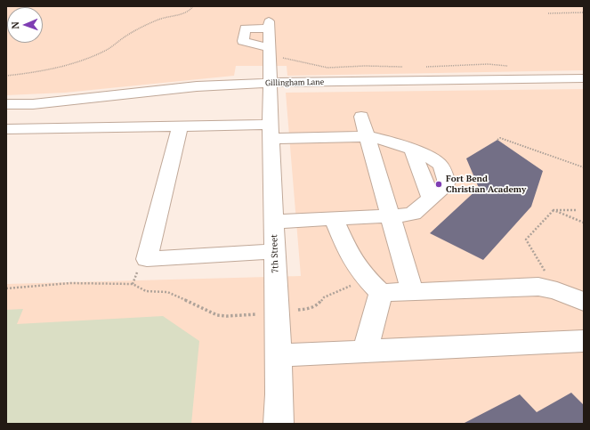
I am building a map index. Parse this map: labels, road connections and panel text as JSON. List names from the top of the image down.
{
  "streets": {
    "street": ["Gillingham Lane", "7th Street"]
  },
  "crossings": [
    ["Gillingham Lane", "7th Street"]
  ],
  "places": ["Fort Bend Christian Academy"],
  "north": "left"
}
